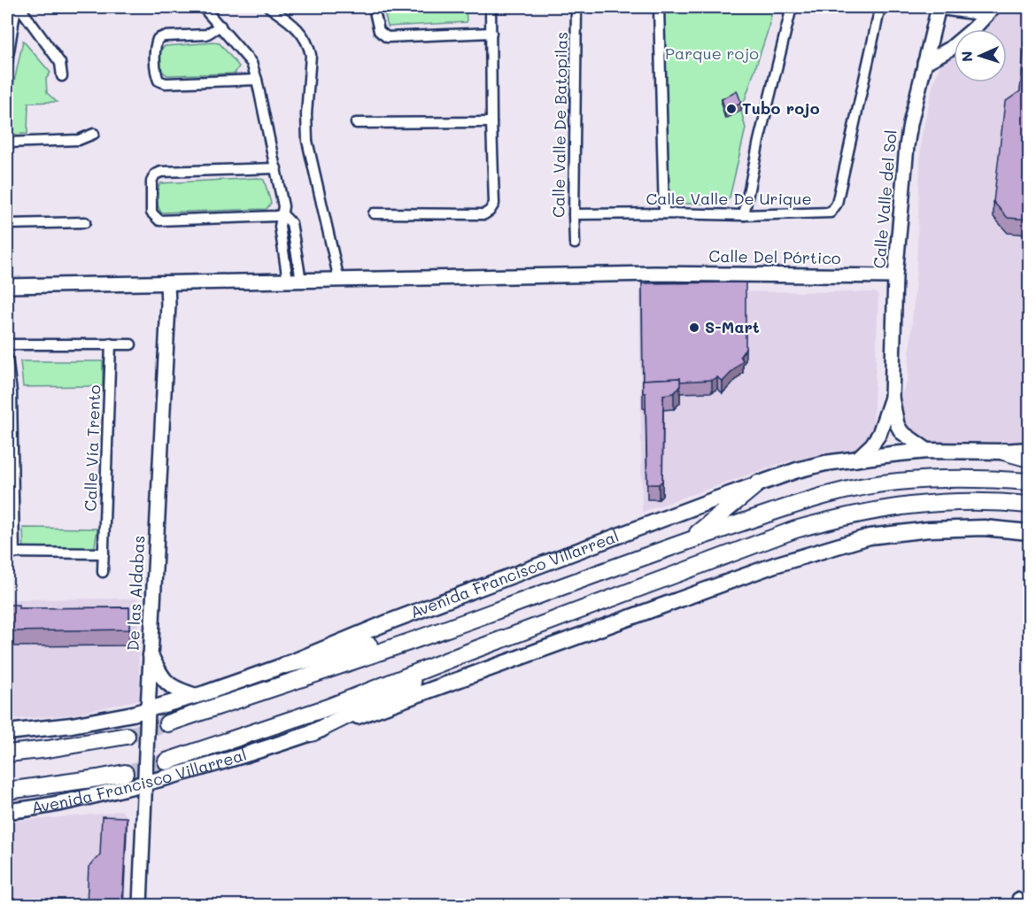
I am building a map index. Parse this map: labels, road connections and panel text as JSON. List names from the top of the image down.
{
  "streets": {
    "highway": ["Avenida Francisco Villarreal"],
    "street": [
      "Calle Valle De Batopilas",
      "Calle Valle De Urique",
      "Calle Valle del Sol",
      "Calle Del Pórtico",
      "Calle Vía Trento",
      "De las Aldabas"
    ]
  },
  "crossings": [
    ["Calle Valle De Batopilas", "Calle Valle De Urique"],
    ["Calle Valle del Sol", "Calle Del Pórtico"],
    ["Calle Valle del Sol", "Avenida Francisco Villarreal"],
    ["Calle Del Pórtico", "De las Aldabas"],
    ["Avenida Francisco Villarreal", "De las Aldabas"]
  ],
  "parks": ["Parque rojo"],
  "places": ["Tubo rojo", "S-Mart"],
  "north": "left"
}
